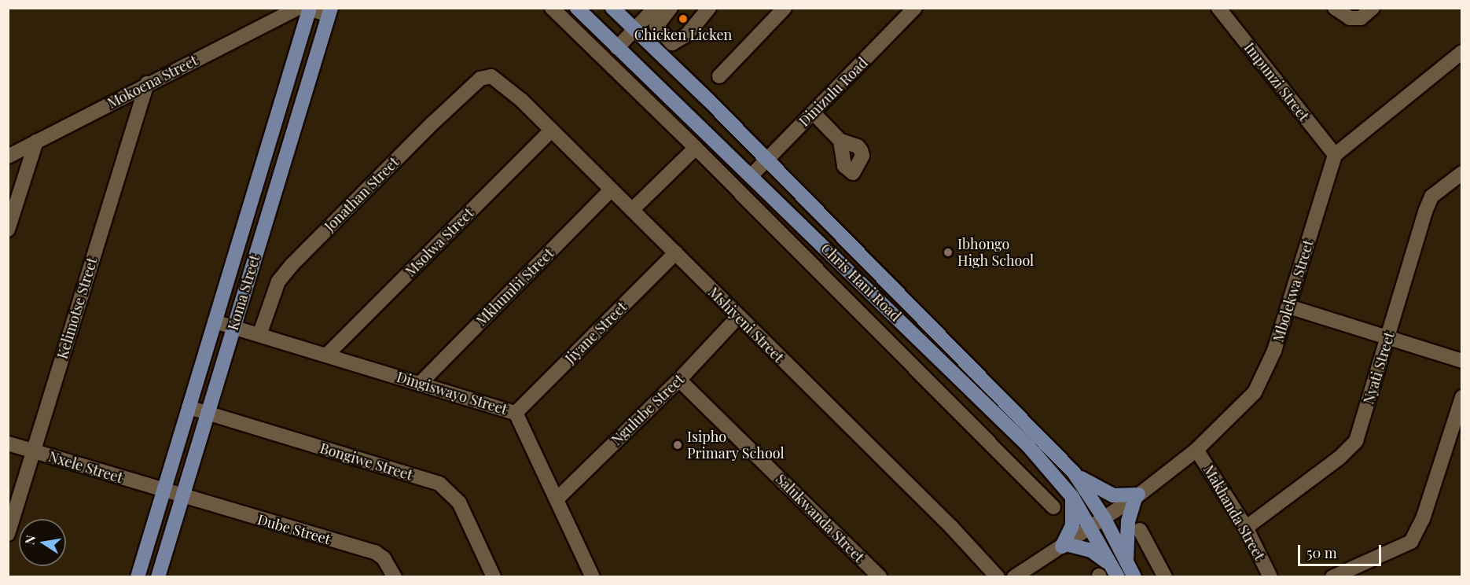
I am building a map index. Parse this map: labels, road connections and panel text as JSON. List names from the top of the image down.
{
  "streets": {
    "main road": ["Chris Hani Road", "Koma Street"],
    "street": [
      "Mokoena Street",
      "Impunzi Street",
      "Dinizulu Road",
      "Jonathan Street",
      "Msolwa Street",
      "Mkhumbi Street",
      "Mbolekwa Street",
      "Kelimotse Street",
      "Mshiyeni Street",
      "Jiyane Street",
      "Nyati Street",
      "Dingiswayo Street",
      "Ngulube Street",
      "Bongiwe Street",
      "Nxele Street",
      "Makhanda Street",
      "Salukwanda Street",
      "Dube Street"
    ]
  },
  "crossings": [
    ["Mokoena Street", "Koma Street"],
    ["Mokoena Street", "Kelimotse Street"],
    ["Impunzi Street", "Mbolekwa Street"],
    ["Dinizulu Road", "Chris Hani Road"],
    ["Jonathan Street", "Mshiyeni Street"],
    ["Jonathan Street", "Dingiswayo Street"],
    ["Msolwa Street", "Mshiyeni Street"],
    ["Msolwa Street", "Dingiswayo Street"],
    ["Chris Hani Road", "Mbolekwa Street"],
    ["Mkhumbi Street", "Mshiyeni Street"],
    ["Mkhumbi Street", "Dingiswayo Street"],
    ["Mbolekwa Street", "Makhanda Street"],
    ["Koma Street", "Dingiswayo Street"],
    ["Koma Street", "Bongiwe Street"],
    ["Koma Street", "Nxele Street"],
    ["Koma Street", "Dube Street"],
    ["Kelimotse Street", "Nxele Street"],
    ["Mshiyeni Street", "Jiyane Street"],
    ["Mshiyeni Street", "Ngulube Street"],
    ["Jiyane Street", "Dingiswayo Street"],
    ["Nyati Street", "Makhanda Street"],
    ["Dingiswayo Street", "Ngulube Street"],
    ["Ngulube Street", "Salukwanda Street"],
    ["Nxele Street", "Dube Street"]
  ],
  "places": ["Chicken Licken", "Ibhongo High School", "Isipho Primary School"],
  "scale_bar": "50 m",
  "north": "left"
}
